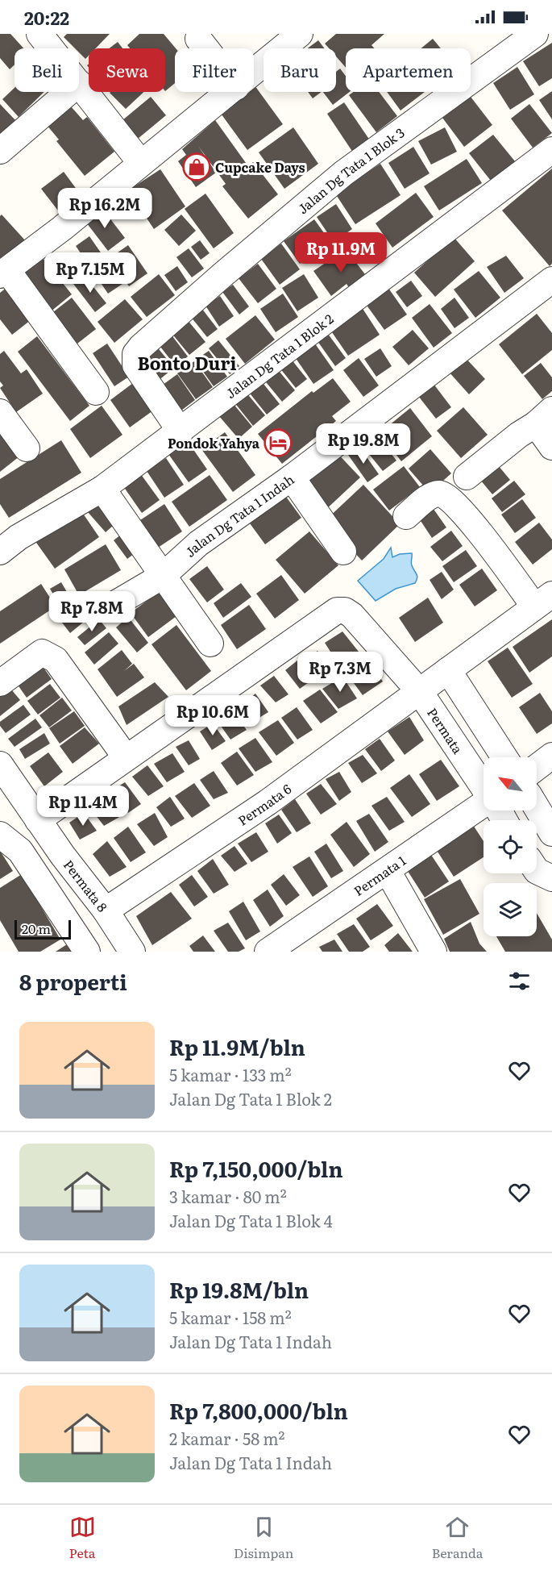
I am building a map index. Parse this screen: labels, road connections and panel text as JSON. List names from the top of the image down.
{
  "streets": {
    "street": [
      "Jalan Dg Tata 1 Blok 3",
      "Jalan Dg Tata 1 Blok 2",
      "Jalan Dg Tata 1 Indah",
      "Permata",
      "Permata 6",
      "Permata 1",
      "Permata 8"
    ]
  },
  "crossings": [
    ["Jalan Dg Tata 1 Blok 3", "Jalan Dg Tata 1 Blok 2"],
    ["Permata", "Permata 6"],
    ["Permata 6", "Permata 8"]
  ],
  "districts": ["Bonto Duri"],
  "places": {
    "shop": ["Cupcake Days"],
    "hotel": ["Pondok Yahya"]
  },
  "scale_bar": "20 m",
  "north": "top left",
  "page": {
    "status": "20:22",
    "chip": [
      "Beli",
      "Sewa",
      "Filter",
      "Baru",
      "Apartemen"
    ],
    "price": [
      "Rp 16.2M",
      "Rp 11.9M",
      "Rp 7.15M",
      "Rp 19.8M",
      "Rp 7.8M",
      "Rp 7.3M",
      "Rp 10.6M",
      "Rp 11.4M"
    ],
    "scale": "20 m",
    "heading": "8 properti",
    "list": [
      {
        "name": "Rp 11.9M/bln",
        "note": "5 kamar · 133 m² · Jalan Dg Tata 1 Blok 2"
      },
      {
        "name": "Rp 7,150,000/bln",
        "note": "3 kamar · 80 m² · Jalan Dg Tata 1 Blok 4"
      },
      {
        "name": "Rp 19.8M/bln",
        "note": "5 kamar · 158 m² · Jalan Dg Tata 1 Indah"
      },
      {
        "name": "Rp 7,800,000/bln",
        "note": "2 kamar · 58 m² · Jalan Dg Tata 1 Indah"
      }
    ],
    "tabs": ["Peta", "Disimpan", "Beranda"]
  }
}
